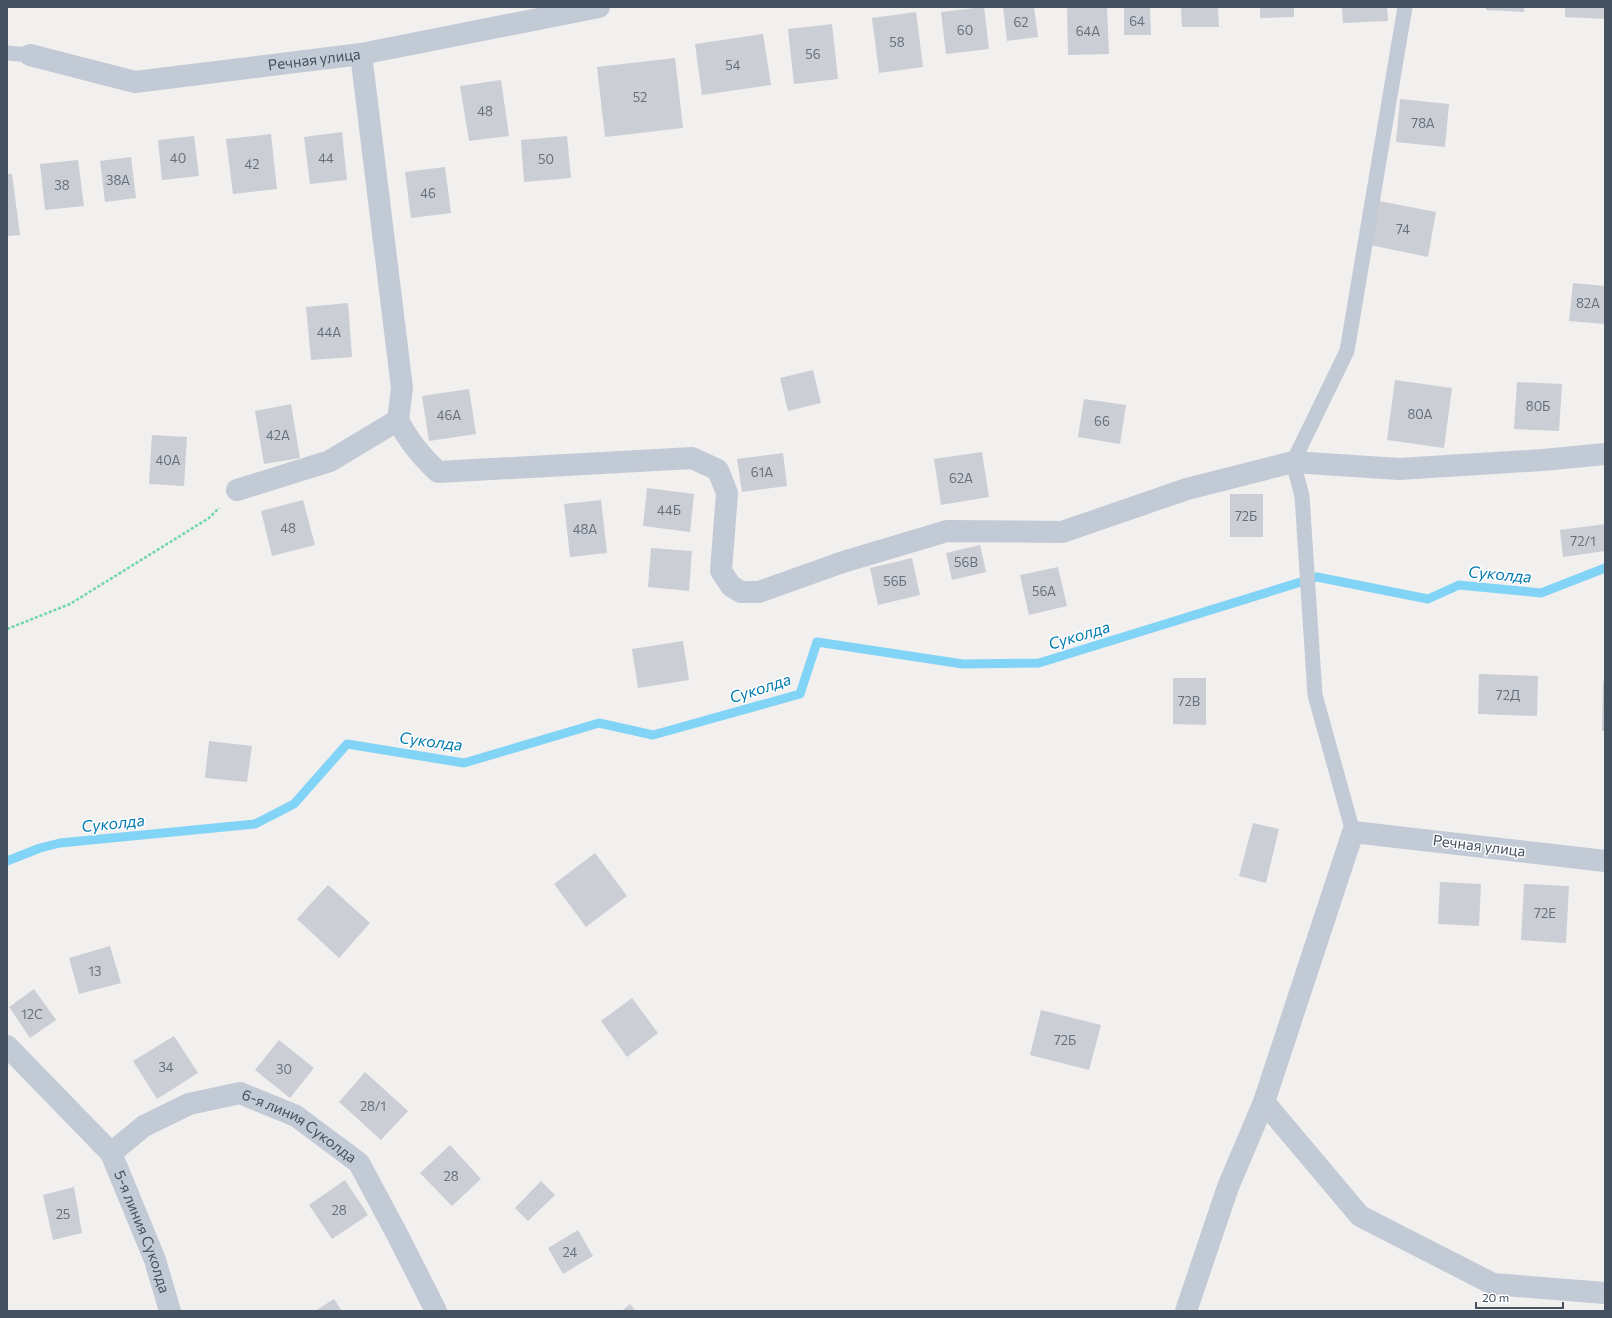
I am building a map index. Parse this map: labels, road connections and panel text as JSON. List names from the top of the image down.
{
  "streets": {
    "street": ["Речная улица", "6-я линия Суколда", "5-я линия Суколда"]
  },
  "crossings": [
    ["6-я линия Суколда", "5-я линия Суколда"]
  ],
  "water": ["Суколда"],
  "house_numbers": [
    "64",
    "62",
    "60",
    "64А",
    "58",
    "56",
    "54",
    "52",
    "48",
    "78А",
    "40",
    "44",
    "50",
    "42",
    "38А",
    "38",
    "46",
    "74",
    "82А",
    "44А",
    "80Б",
    "80А",
    "46А",
    "66",
    "42А",
    "40А",
    "61А",
    "62А",
    "44Б",
    "72Б",
    "48",
    "48А",
    "72/1",
    "56В",
    "56Б",
    "56А",
    "72Д",
    "72В",
    "72Е",
    "13",
    "12С",
    "72Б",
    "34",
    "30",
    "28/1",
    "28",
    "28",
    "25",
    "24"
  ],
  "scale_bar": "20 m"
}
